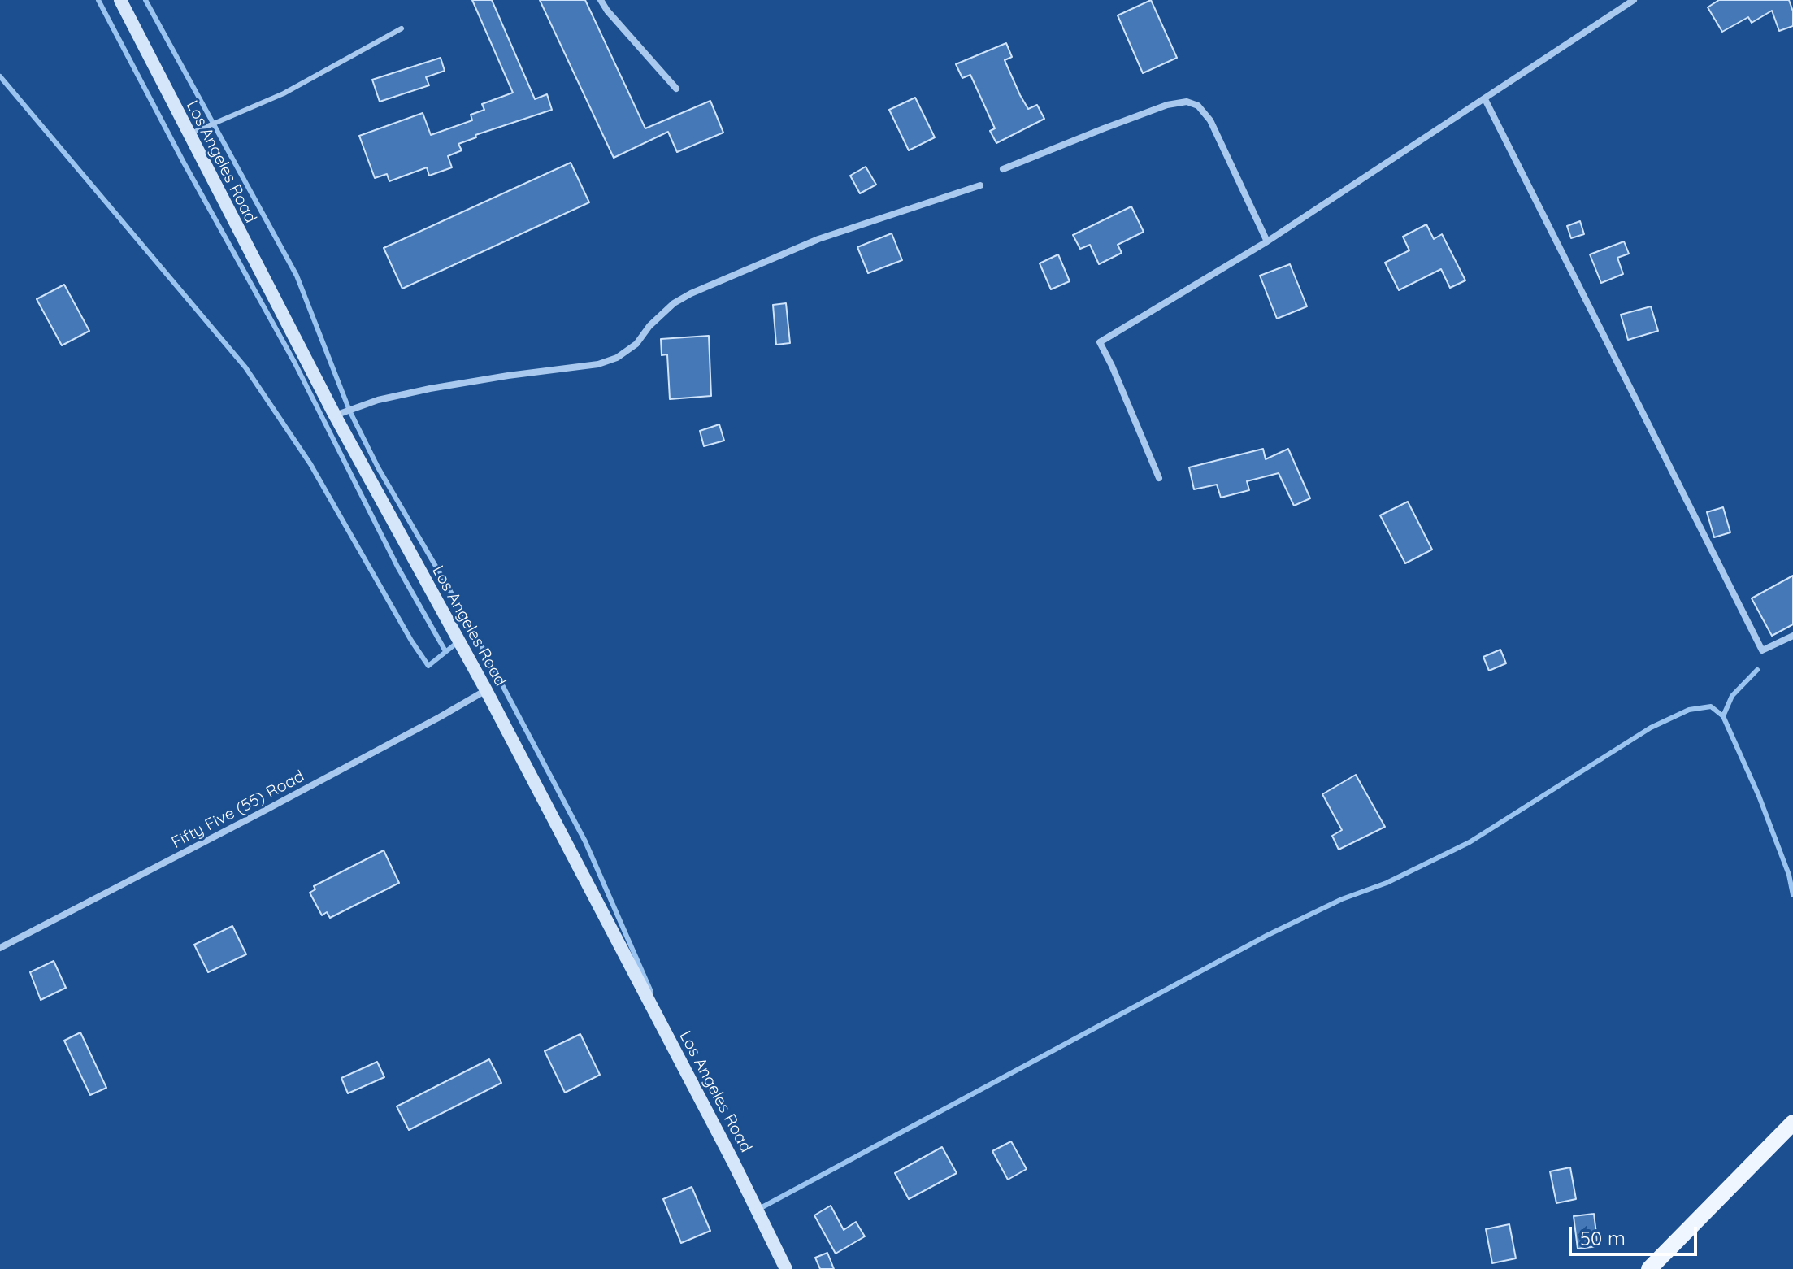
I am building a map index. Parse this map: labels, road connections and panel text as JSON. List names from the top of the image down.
{
  "streets": {
    "main road": ["Los Angeles Road"],
    "street": ["Fifty Five (55) Road"]
  },
  "crossings": [
    ["Los Angeles Road", "Fifty Five (55) Road"]
  ],
  "scale_bar": "50 m"
}
